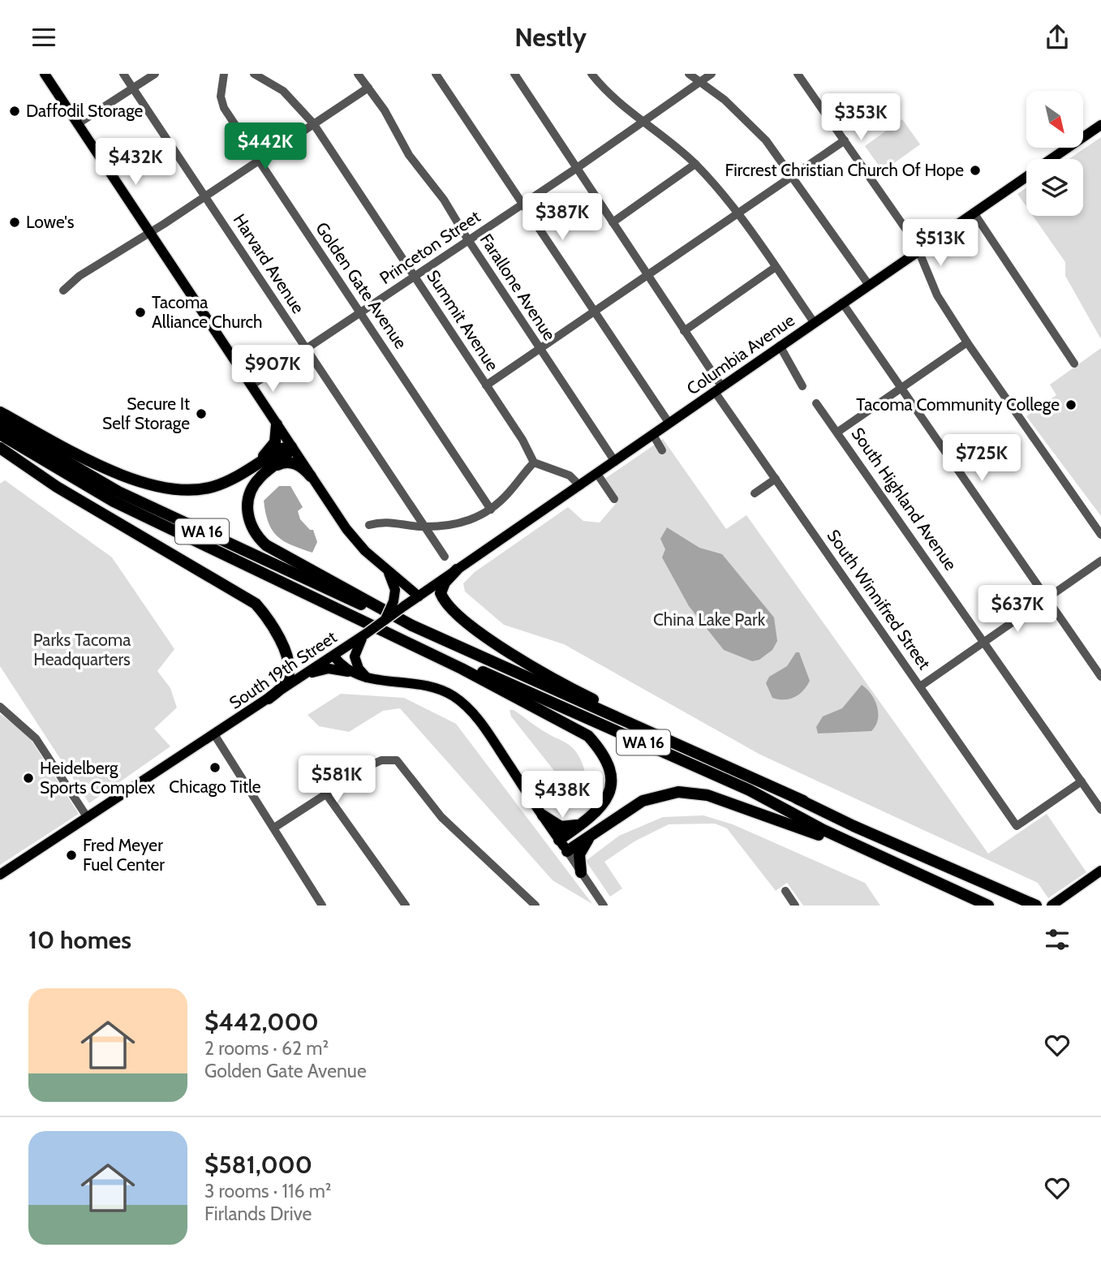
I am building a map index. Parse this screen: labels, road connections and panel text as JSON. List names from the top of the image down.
{
  "streets": {
    "highway": ["WA 16"],
    "main road": ["Columbia Avenue", "South 19th Street"],
    "street": [
      "Princeton Street",
      "Harvard Avenue",
      "Golden Gate Avenue",
      "Farallone Avenue",
      "Summit Avenue",
      "South Highland Avenue",
      "South Winnifred Street"
    ]
  },
  "crossings": [
    ["Princeton Street", "Harvard Avenue"],
    ["Princeton Street", "Golden Gate Avenue"],
    ["Princeton Street", "Farallone Avenue"],
    ["Princeton Street", "Summit Avenue"],
    ["Princeton Street", "South Winnifred Street"],
    ["Farallone Avenue", "Columbia Avenue"],
    ["Columbia Avenue", "South Winnifred Street"],
    ["Columbia Avenue", "South 19th Street"],
    ["South Highland Avenue", "South Winnifred Street"]
  ],
  "parks": ["China Lake Park", "Parks Tacoma Headquarters"],
  "places": [
    "Daffodil Storage",
    "Fircrest Christian Church Of Hope",
    "Lowe's",
    "Tacoma Alliance Church",
    "Tacoma Community College",
    "Secure It Self Storage",
    "Chicago Title",
    "Heidelberg Sports Complex",
    "Fred Meyer Fuel Center"
  ],
  "north": "bottom right",
  "page": {
    "header": "Nestly",
    "price": [
      "$353K",
      "$442K",
      "$432K",
      "$387K",
      "$513K",
      "$907K",
      "$725K",
      "$637K",
      "$581K",
      "$438K"
    ],
    "heading": "10 homes",
    "list": [
      {
        "name": "$442,000",
        "note": "2 rooms · 62 m² · Golden Gate Avenue"
      },
      {
        "name": "$581,000",
        "note": "3 rooms · 116 m² · Firlands Drive"
      }
    ]
  }
}
